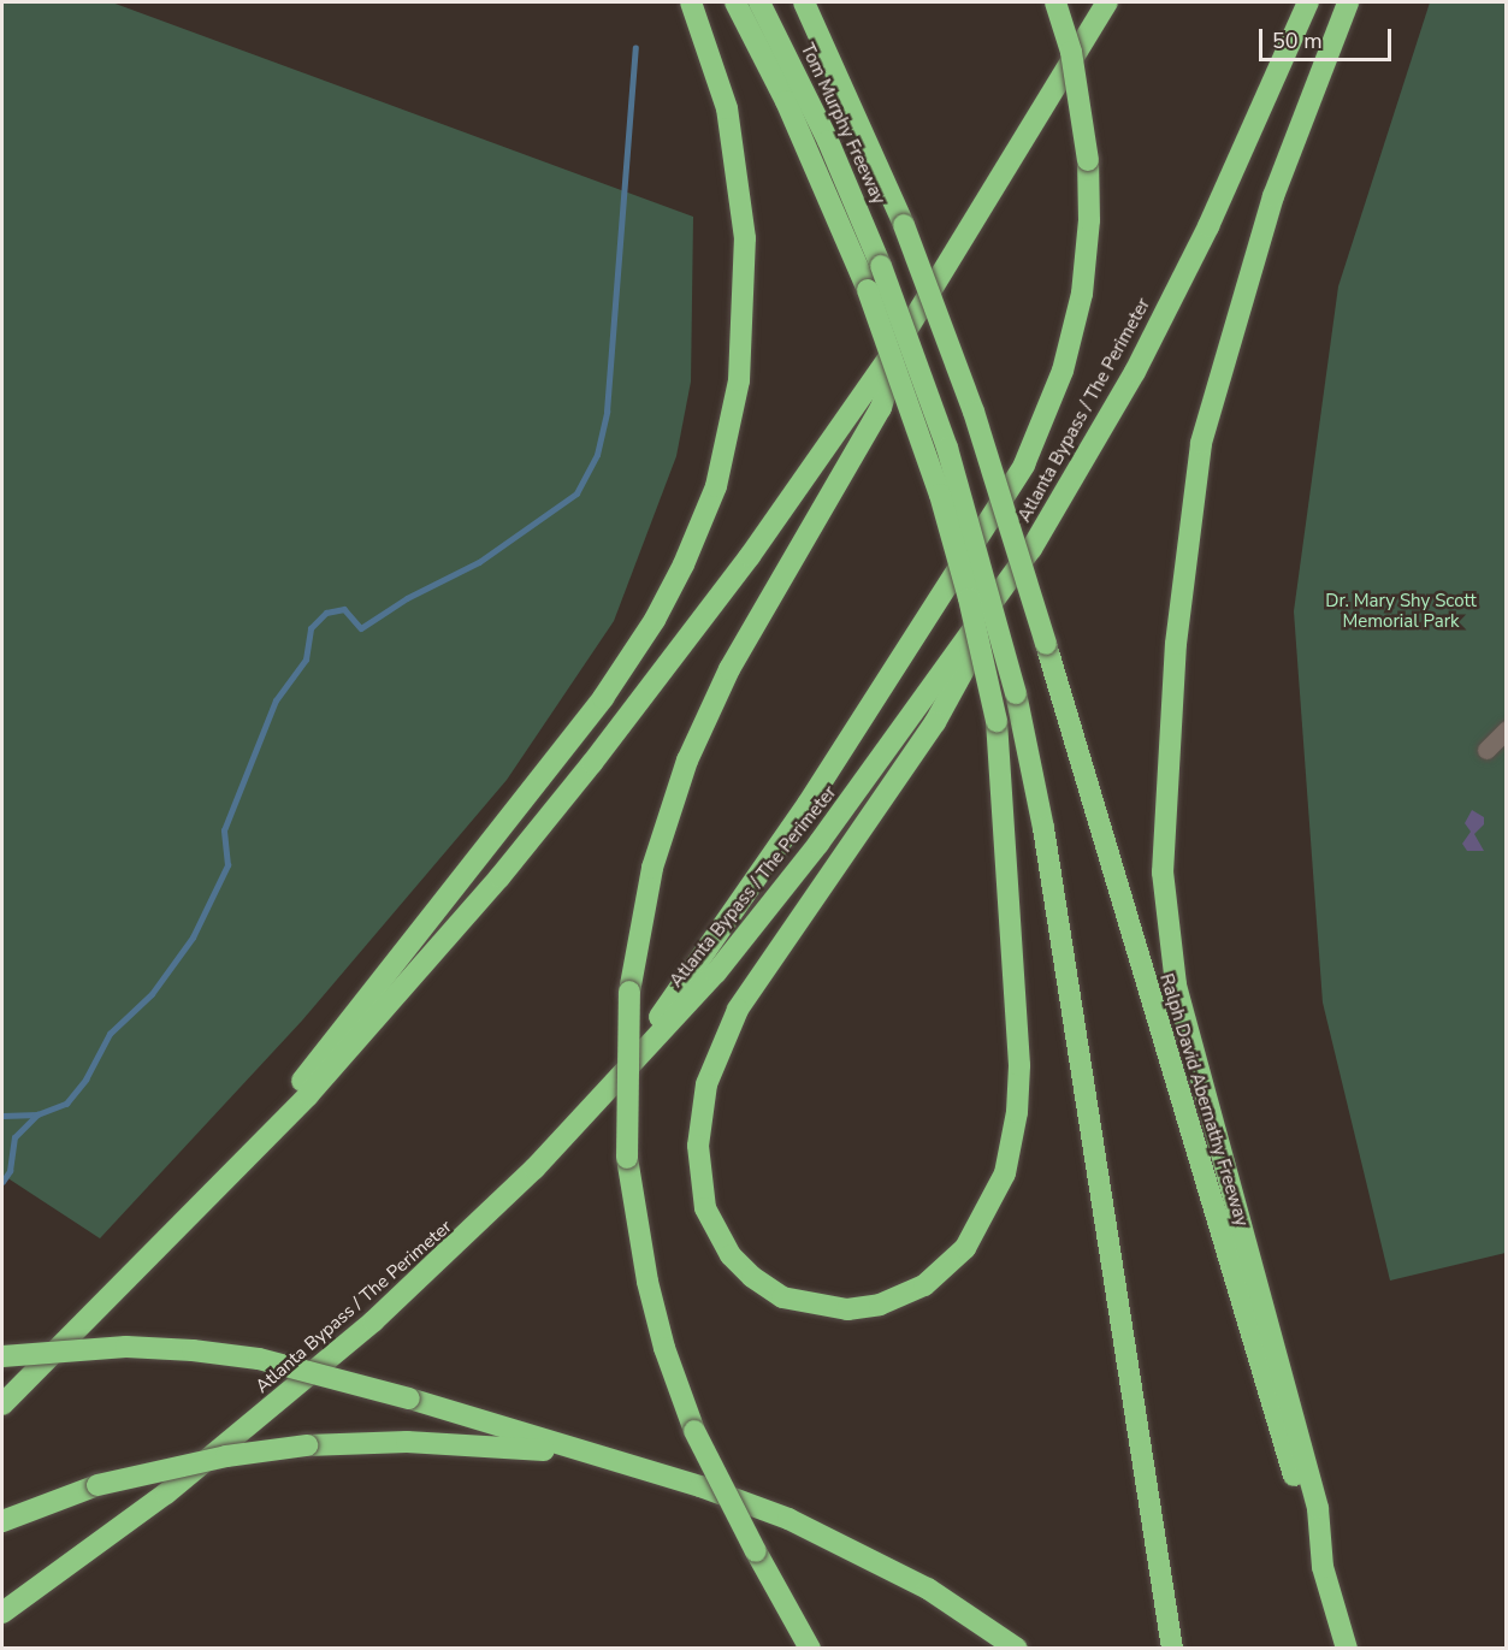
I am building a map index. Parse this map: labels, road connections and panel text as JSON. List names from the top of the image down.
{
  "streets": {
    "highway": ["Tom Murphy Freeway", "Atlanta Bypass / The Perimeter", "Ralph David Abernathy Freeway"]
  },
  "crossings": [
    ["Tom Murphy Freeway", "Ralph David Abernathy Freeway"]
  ],
  "parks": ["Dr. Mary Shy Scott Memorial Park"],
  "scale_bar": "50 m"
}
